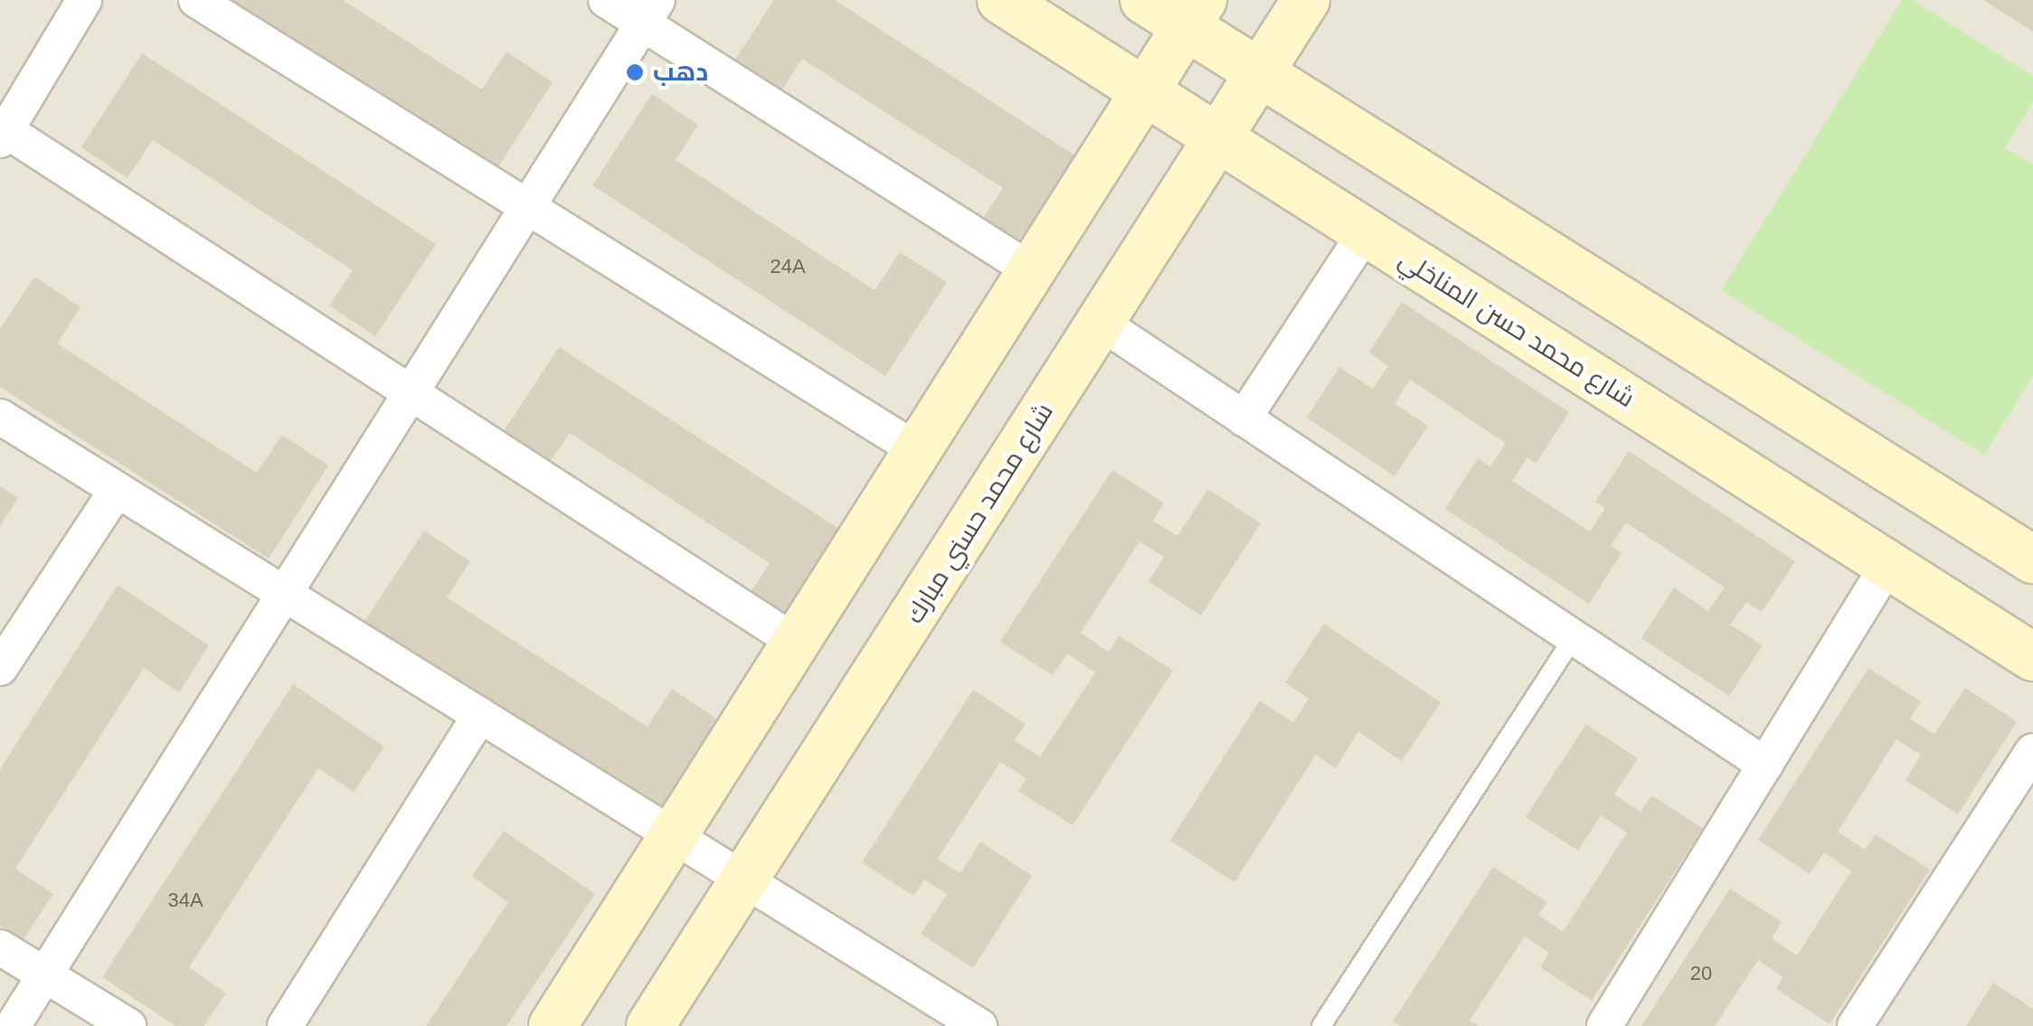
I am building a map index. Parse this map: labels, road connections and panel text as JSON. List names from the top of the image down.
{
  "streets": {
    "street": ["شارع محمد حسن المناخلي", "شارع محمد حسني مبارك"]
  },
  "crossings": [
    ["شارع محمد حسن المناخلي", "شارع محمد حسني مبارك"]
  ],
  "places": ["دهب"],
  "house_numbers": ["24A", "34A", "20"]
}
